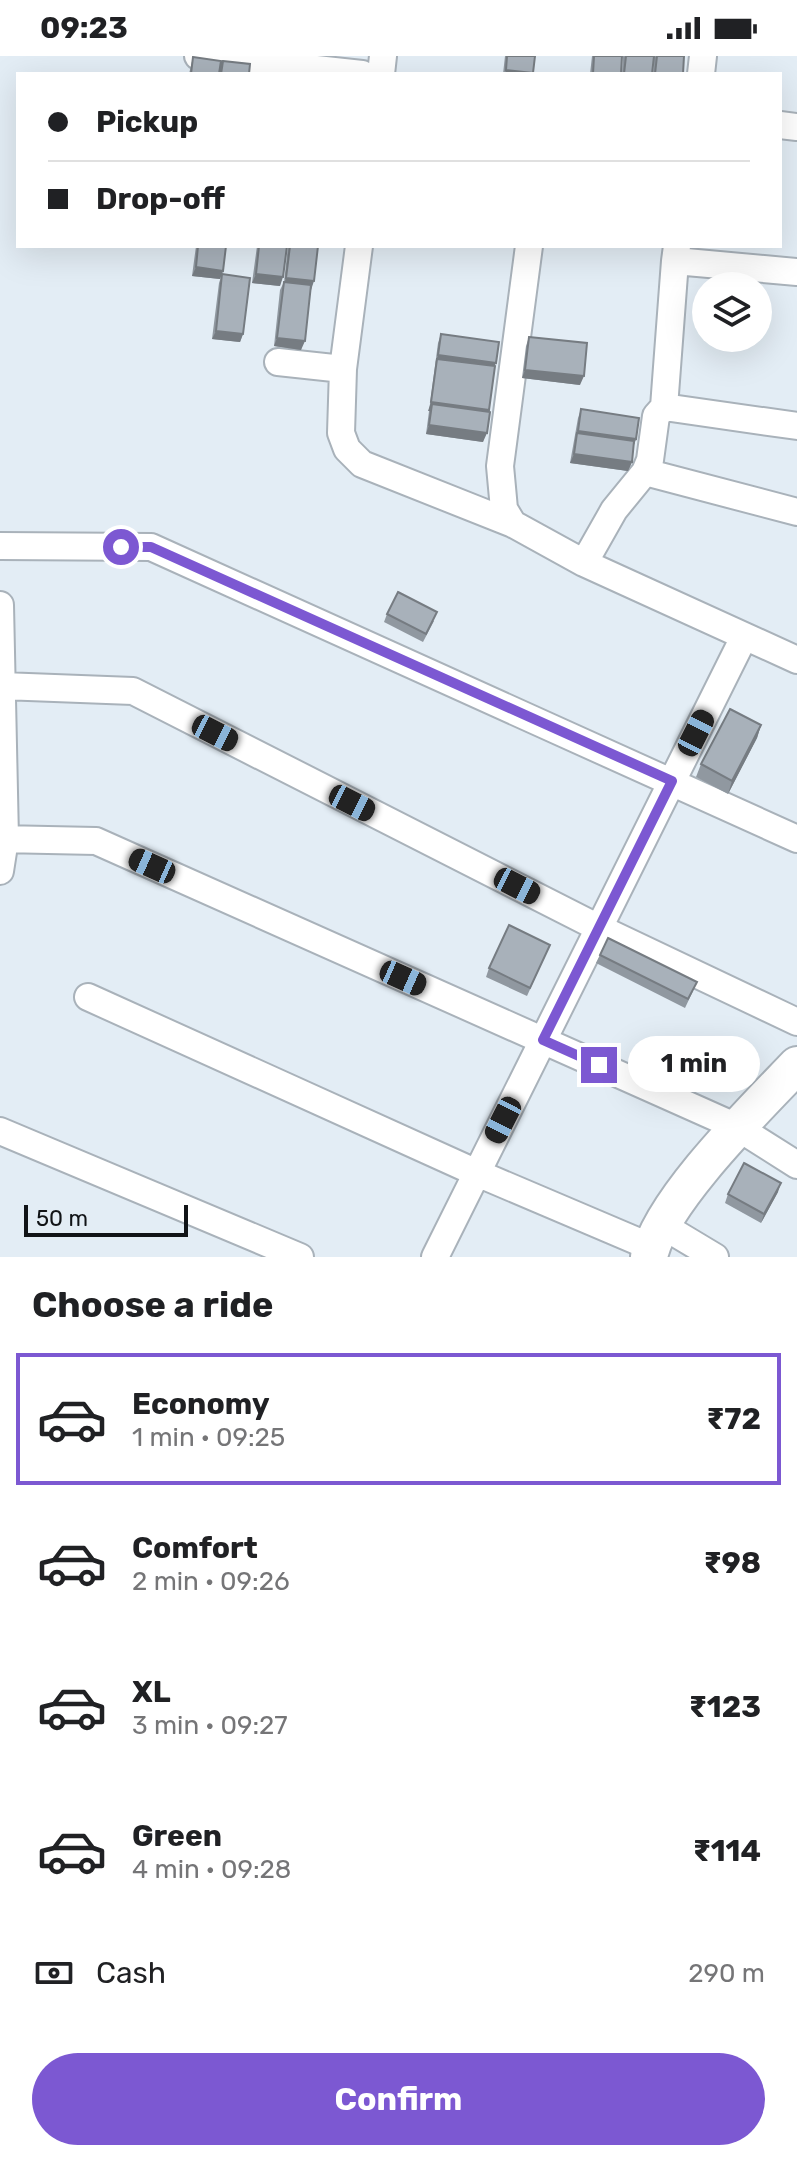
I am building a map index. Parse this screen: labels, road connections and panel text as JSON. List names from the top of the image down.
{
  "scale_bar": "50 m",
  "page": {
    "status": "09:23",
    "banner": ["Pickup", "Drop-off"],
    "bubble": "1 min",
    "scale": "50 m",
    "heading": "Choose a ride",
    "list": [
      {
        "name": "Economy",
        "note": "1 min · 09:25",
        "value": "₹72"
      },
      {
        "name": "Comfort",
        "note": "2 min · 09:26",
        "value": "₹98"
      },
      {
        "name": "XL",
        "note": "3 min · 09:27",
        "value": "₹123"
      },
      {
        "name": "Green",
        "note": "4 min · 09:28",
        "value": "₹114"
      }
    ],
    "pay": ["Cash", "290 m"],
    "buttons": "Confirm"
  }
}
